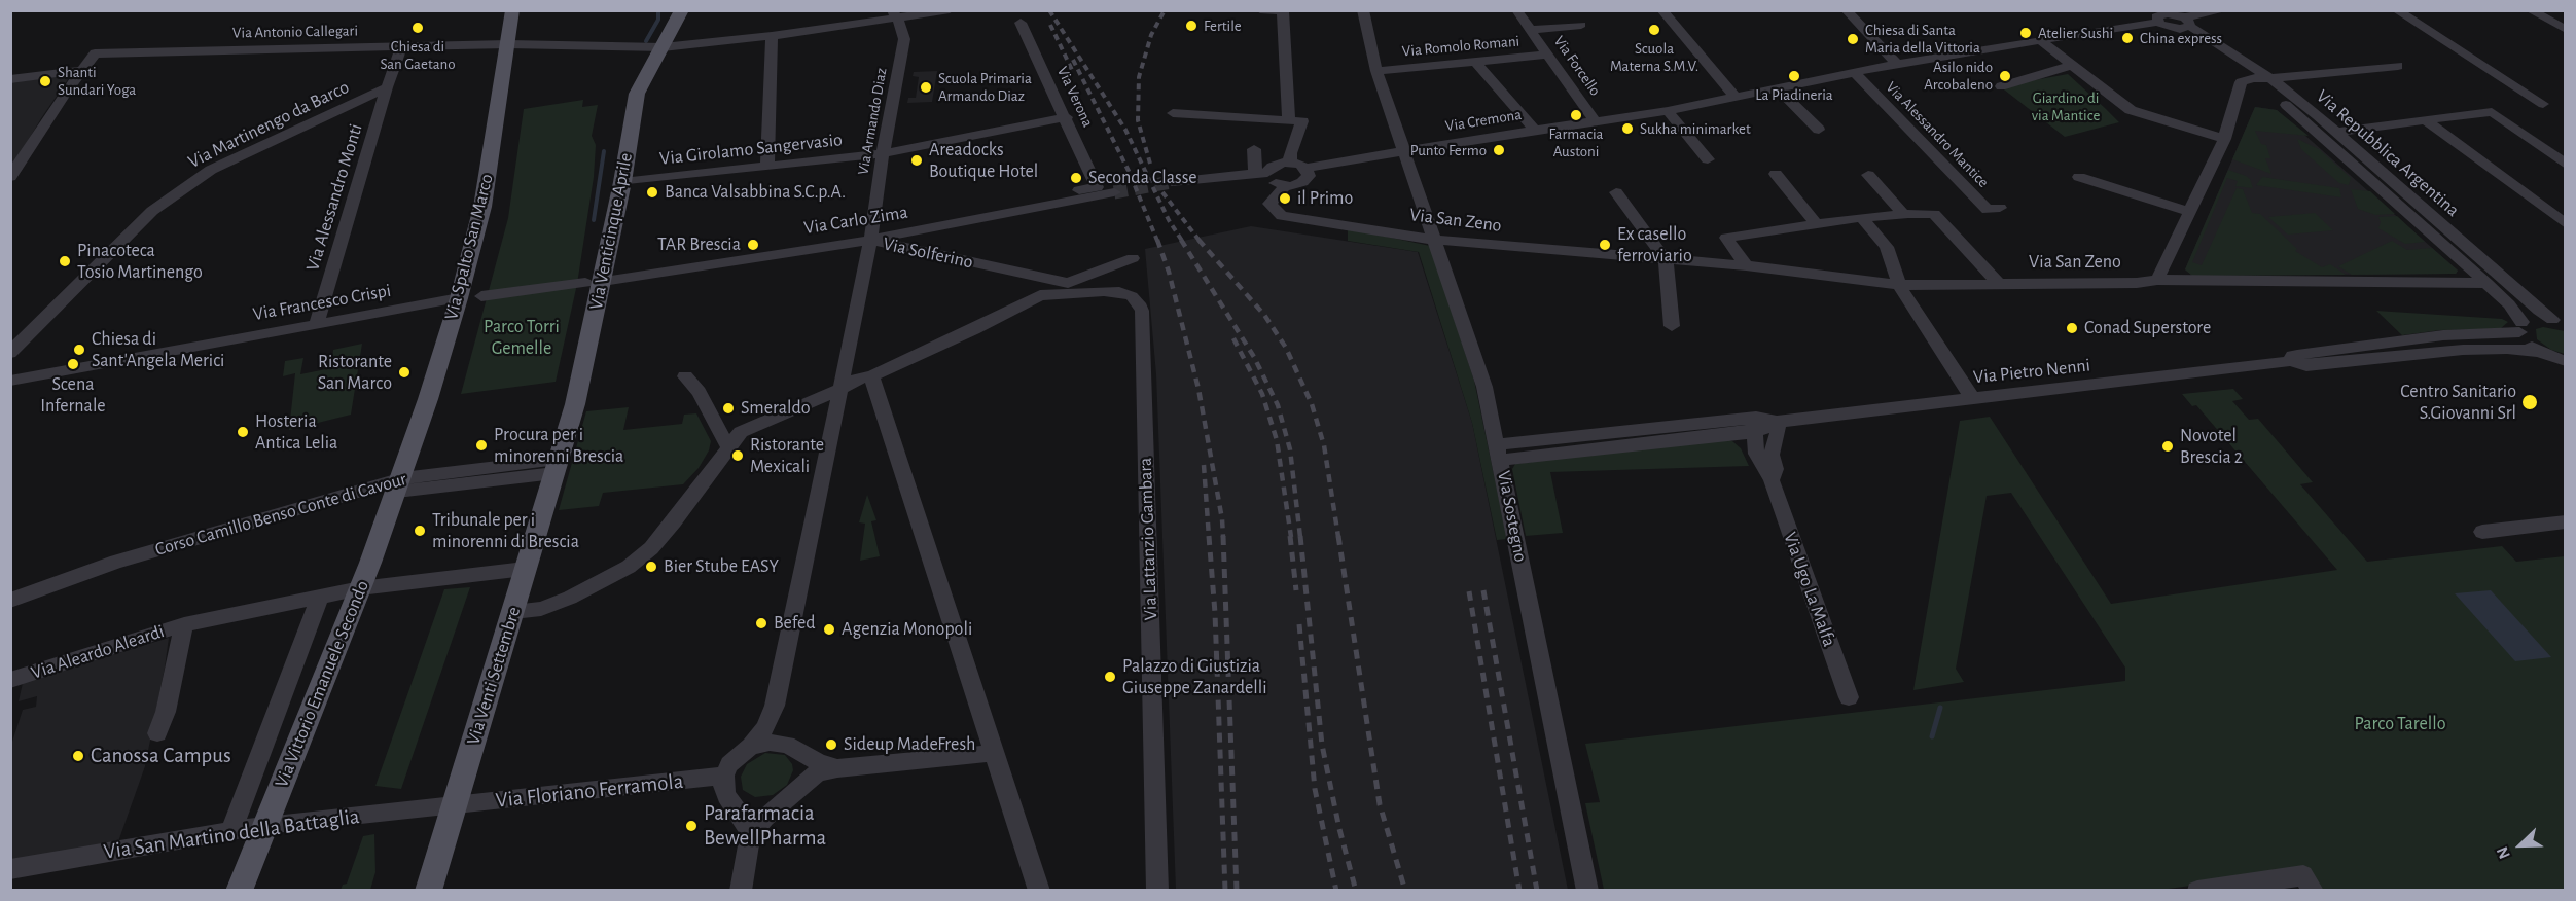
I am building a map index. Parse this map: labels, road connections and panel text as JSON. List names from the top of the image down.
{
  "streets": {
    "main road": [
      "Via Venticinque Aprile",
      "Via Spalto San Marco",
      "Via Venti Settembre",
      "Via Vittorio Emanuele Secondo"
    ],
    "street": [
      "Via Antonio Callegari",
      "Via Romolo Romani",
      "Via Forcello",
      "Via Verona",
      "Via Cremona",
      "Via Armando Diaz",
      "Via Martinengo da Barco",
      "Via Alessandro Mantice",
      "Via Girolamo Sangervasio",
      "Via Repubblica Argentina",
      "Via Alessandro Monti",
      "Via Carlo Zima",
      "Via San Zeno",
      "Via Solferino",
      "Via Francesco Crispi",
      "Via Pietro Nenni",
      "Corso Camillo Benso Conte di Cavour",
      "Via Sostegno",
      "Via Lattanzio Gambara",
      "Via Ugo La Malfa",
      "Via Aleardo Aleardi",
      "Via Floriano Ferramola",
      "Via San Martino della Battaglia"
    ]
  },
  "crossings": [
    ["Via Antonio Callegari", "Via Armando Diaz"],
    ["Via Antonio Callegari", "Via Alessandro Monti"],
    ["Via Antonio Callegari", "Via Venticinque Aprile"],
    ["Via Antonio Callegari", "Via Spalto San Marco"],
    ["Via Romolo Romani", "Via Forcello"],
    ["Via Romolo Romani", "Via Sostegno"],
    ["Via Forcello", "Via Cremona"],
    ["Via Verona", "Via Girolamo Sangervasio"],
    ["Via Verona", "Via Carlo Zima"],
    ["Via Cremona", "Via Alessandro Mantice"],
    ["Via Cremona", "Via Repubblica Argentina"],
    ["Via Cremona", "Via Sostegno"],
    ["Via Armando Diaz", "Via Girolamo Sangervasio"],
    ["Via Armando Diaz", "Via Carlo Zima"],
    ["Via Armando Diaz", "Via Solferino"],
    ["Via Martinengo da Barco", "Via Alessandro Monti"],
    ["Via Girolamo Sangervasio", "Via Venticinque Aprile"],
    ["Via Repubblica Argentina", "Via San Zeno"],
    ["Via Repubblica Argentina", "Via Pietro Nenni"],
    ["Via Alessandro Monti", "Via Francesco Crispi"],
    ["Via Carlo Zima", "Via Venticinque Aprile"],
    ["Via Carlo Zima", "Via Solferino"],
    ["Via San Zeno", "Via Sostegno"],
    ["Via Venticinque Aprile", "Via Venti Settembre"],
    ["Via Spalto San Marco", "Via Francesco Crispi"],
    ["Via Spalto San Marco", "Corso Camillo Benso Conte di Cavour"],
    ["Via Spalto San Marco", "Via Vittorio Emanuele Secondo"],
    ["Via Solferino", "Via Floriano Ferramola"],
    ["Via Pietro Nenni", "Via Sostegno"],
    ["Via Pietro Nenni", "Via Ugo La Malfa"],
    ["Corso Camillo Benso Conte di Cavour", "Via Vittorio Emanuele Secondo"],
    ["Via Aleardo Aleardi", "Via Venti Settembre"],
    ["Via Aleardo Aleardi", "Via Vittorio Emanuele Secondo"],
    ["Via Venti Settembre", "Via Floriano Ferramola"],
    ["Via Venti Settembre", "Via San Martino della Battaglia"],
    ["Via Vittorio Emanuele Secondo", "Via San Martino della Battaglia"],
    ["Via Floriano Ferramola", "Via San Martino della Battaglia"]
  ],
  "parks": ["Giardino di via Mantice", "Parco Torri Gemelle", "Parco Tarello"],
  "places": [
    "Fertile",
    "Chiesa di San Gaetano",
    "Scuola Materna S.M.V.",
    "Atelier Sushi",
    "China express",
    "Chiesa di Santa Maria della Vittoria",
    "La Piadineria",
    "Asilo nido Arcobaleno",
    "Shanti Sundari Yoga",
    "Scuola Primaria Armando Diaz",
    "Farmacia Austoni",
    "Sukha minimarket",
    "Punto Fermo",
    "Areadocks Boutique Hotel",
    "Seconda Classe",
    "Banca Valsabbina S.C.p.A.",
    "il Primo",
    "TAR Brescia",
    "Ex casello ferroviario",
    "Pinacoteca Tosio Martinengo",
    "Conad Superstore",
    "Chiesa di Sant'Angela Merici",
    "Scena Infernale",
    "Ristorante San Marco",
    "Centro Sanitario S.Giovanni Srl",
    "Smeraldo",
    "Hosteria Antica Lelia",
    "Procura per i minorenni Brescia",
    "Novotel Brescia 2",
    "Ristorante Mexicali",
    "Tribunale per i minorenni di Brescia",
    "Bier Stube EASY",
    "Befed",
    "Agenzia Monopoli",
    "Palazzo di Giustizia Giuseppe Zanardelli",
    "Sideup MadeFresh",
    "Canossa Campus",
    "Parafarmacia BewellPharma"
  ],
  "north": "bottom left"
}
